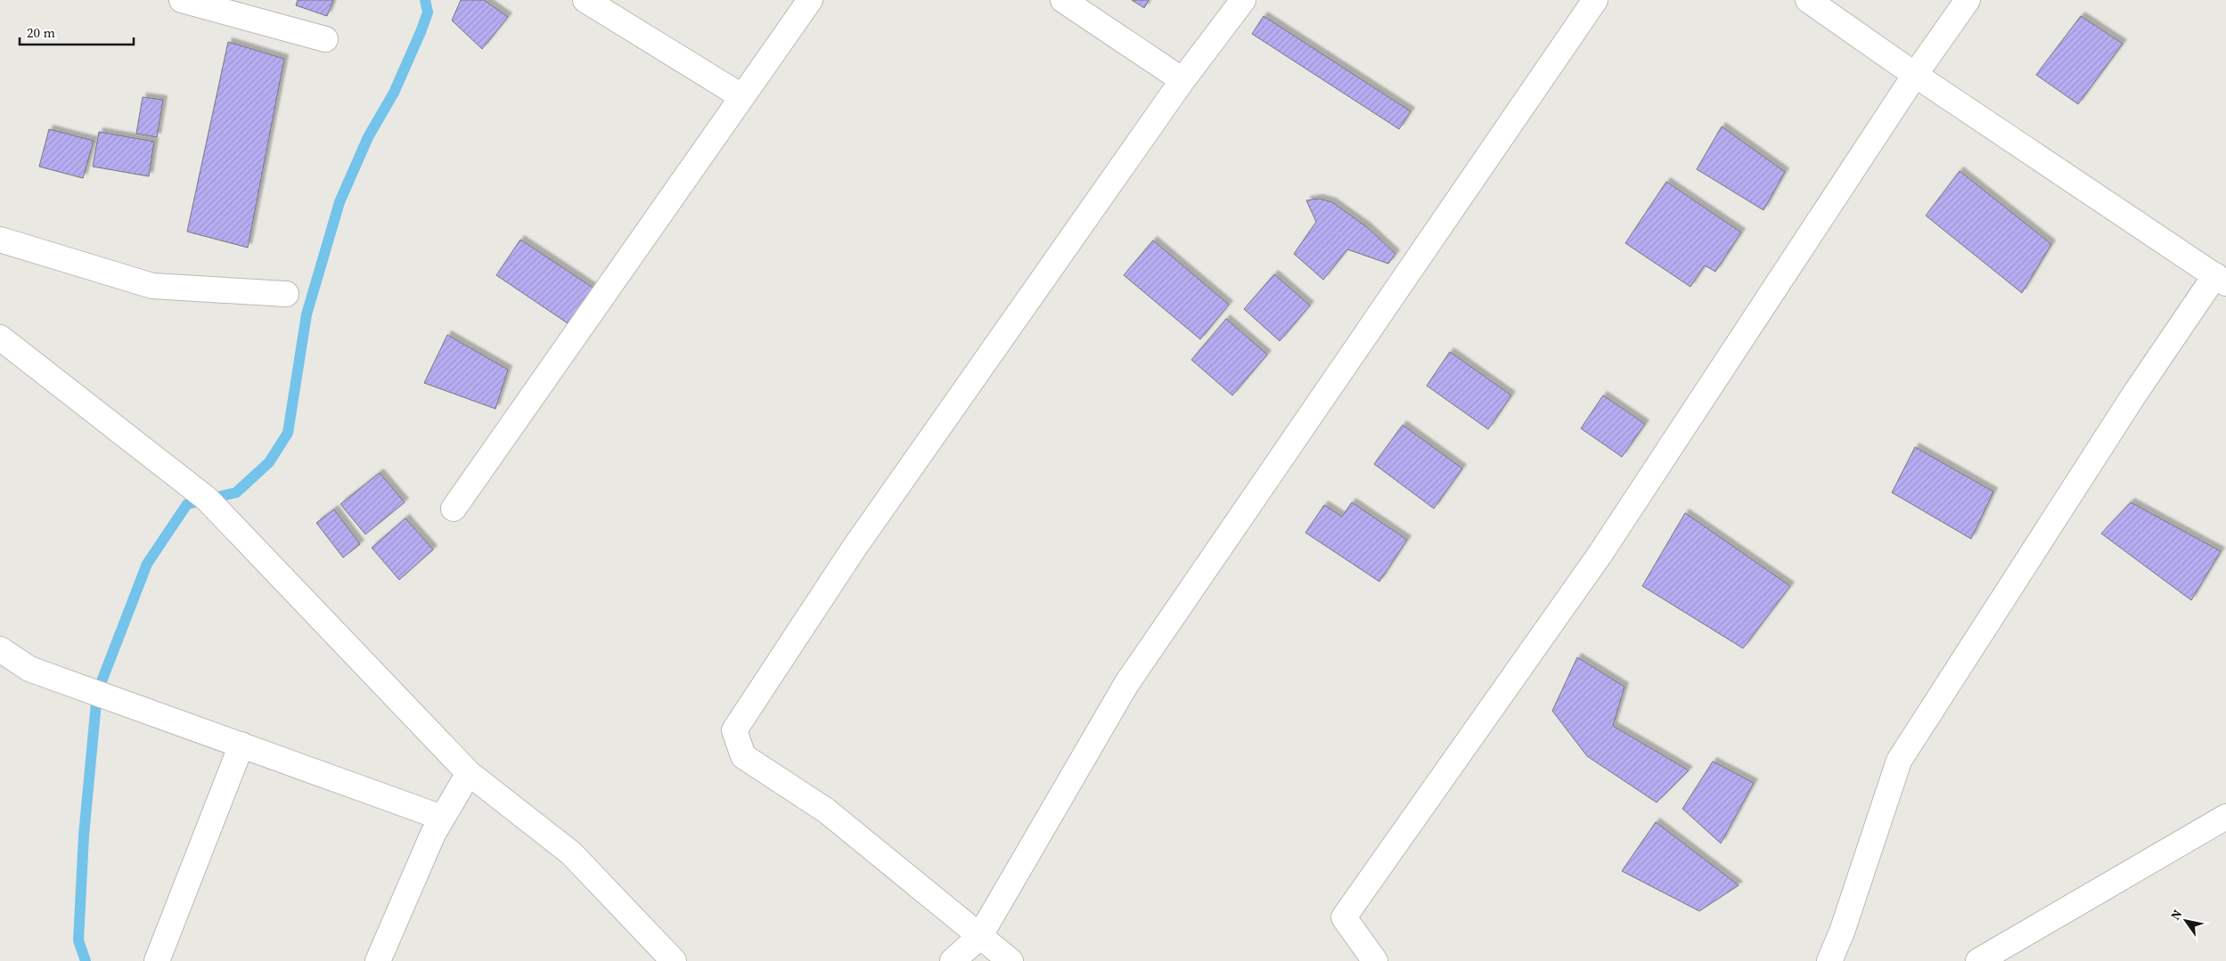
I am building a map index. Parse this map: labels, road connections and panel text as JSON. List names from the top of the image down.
{
  "scale_bar": "20 m",
  "north": "top left"
}
